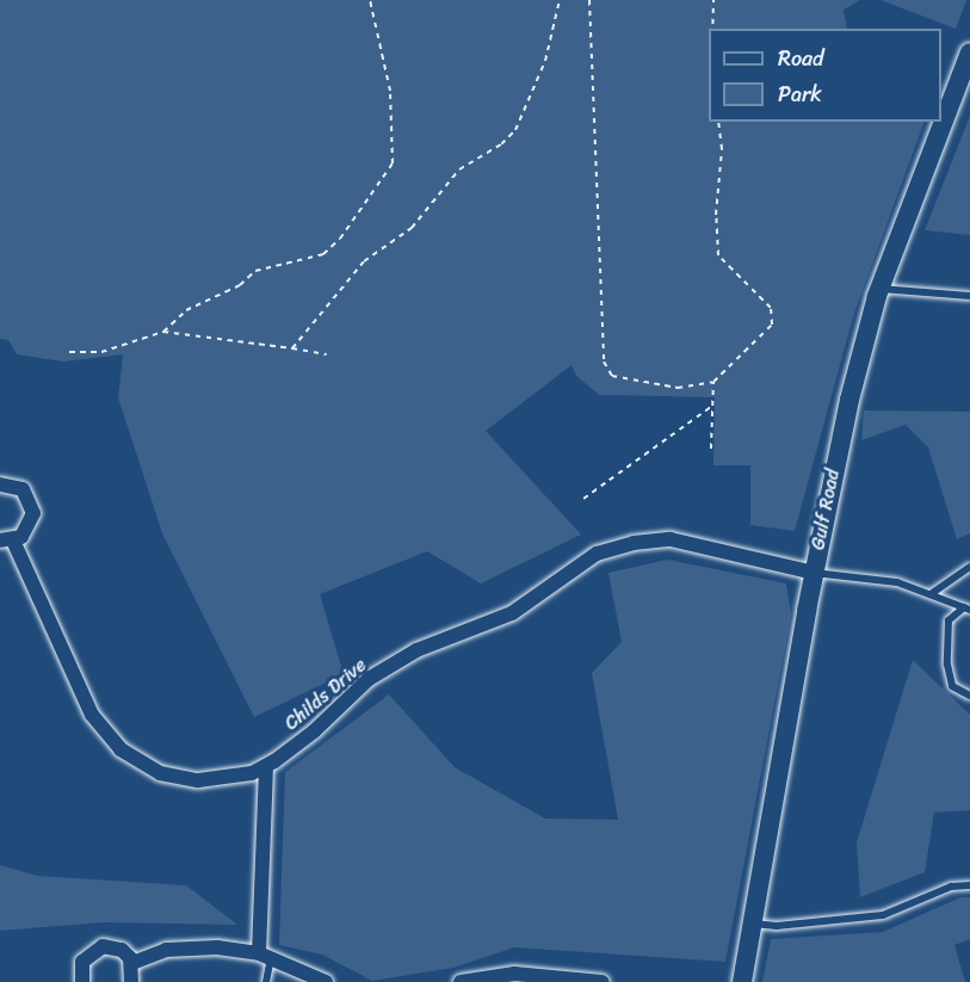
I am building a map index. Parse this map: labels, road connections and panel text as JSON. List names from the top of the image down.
{
  "streets": {
    "street": ["Gulf Road", "Childs Drive"]
  },
  "crossings": [
    ["Gulf Road", "Childs Drive"]
  ],
  "legend": ["Road", "Park"]
}
